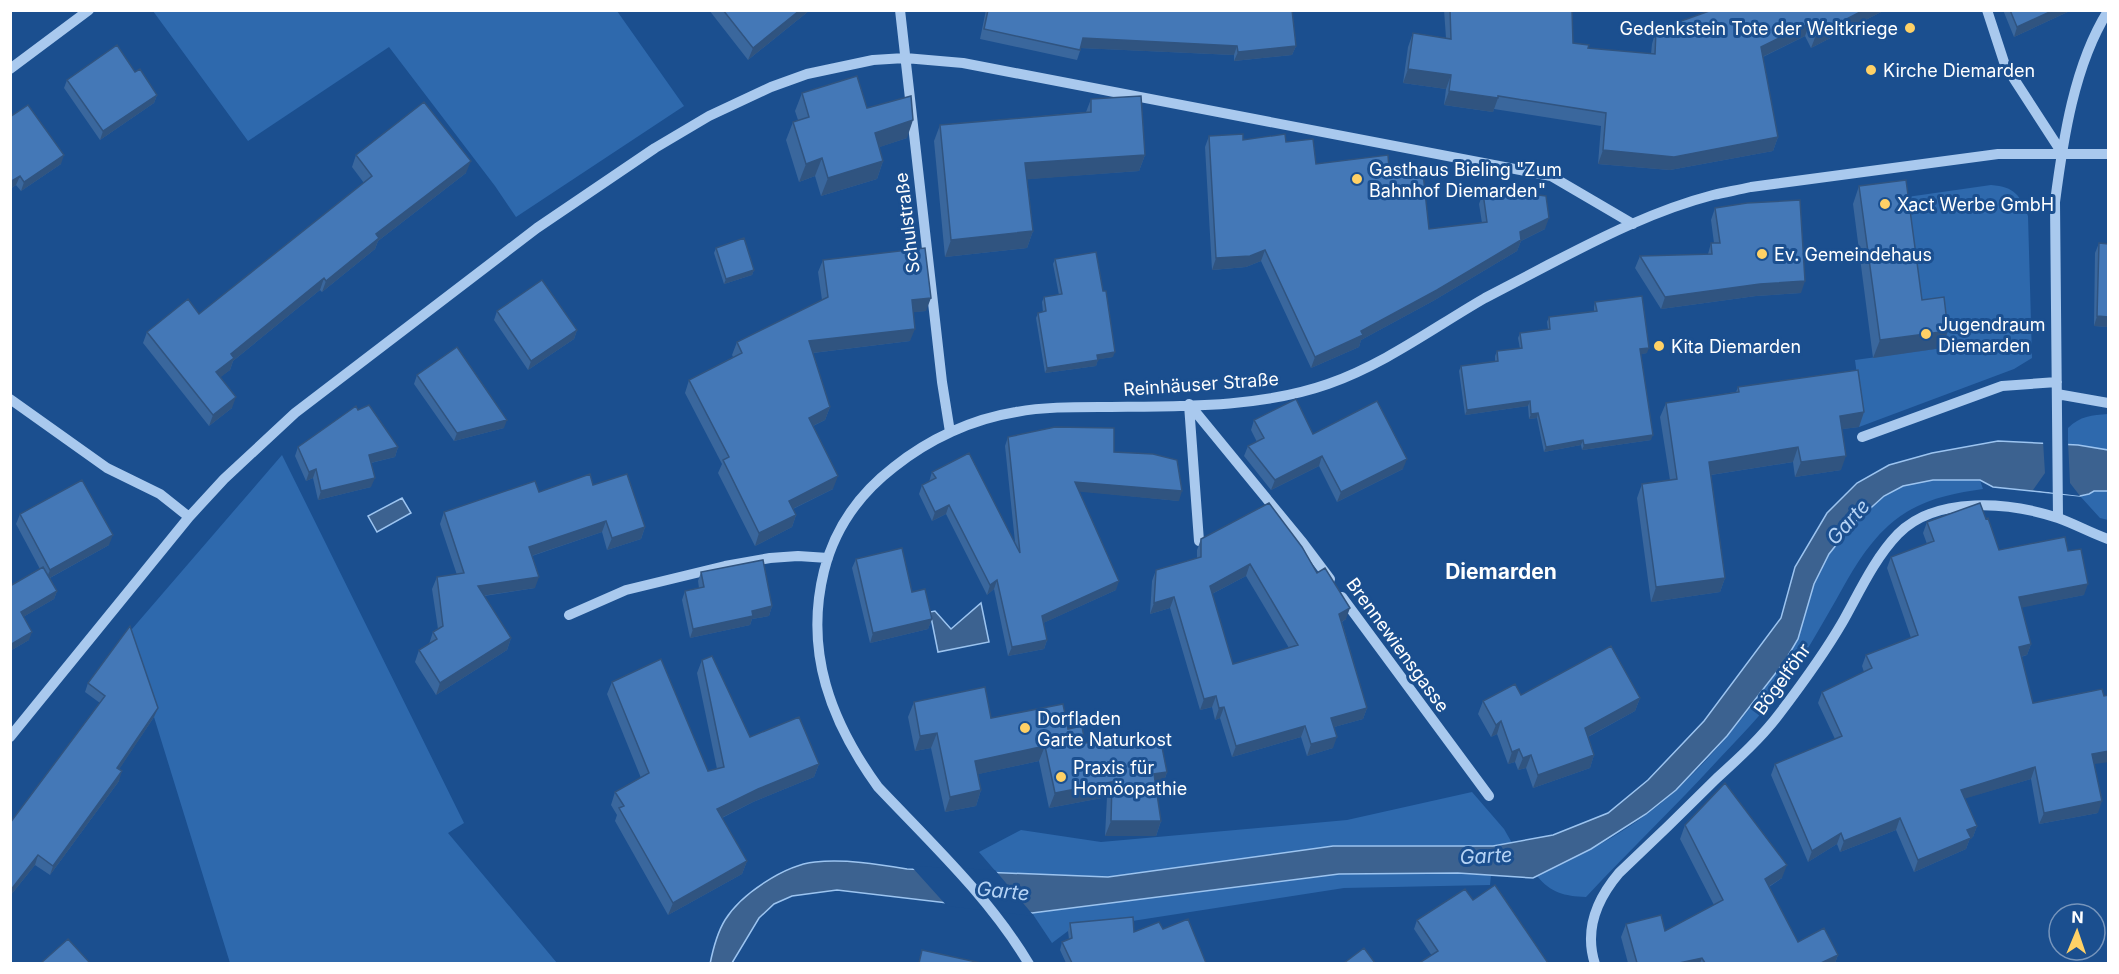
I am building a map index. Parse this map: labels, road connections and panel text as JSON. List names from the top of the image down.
{
  "streets": {
    "street": [
      "Schulstraße",
      "Reinhäuser Straße",
      "Brennewiensgasse",
      "Bögelföhr"
    ]
  },
  "crossings": [
    ["Schulstraße", "Reinhäuser Straße"],
    ["Reinhäuser Straße", "Brennewiensgasse"]
  ],
  "districts": ["Diemarden"],
  "water": ["Garte"],
  "places": [
    "Gedenkstein Tote der Weltkriege",
    "Kirche Diemarden",
    "Gasthaus Bieling \"Zum Bahnhof Diemarden\"",
    "Xact Werbe GmbH",
    "Ev. Gemeindehaus",
    "Jugendraum Diemarden",
    "Kita Diemarden",
    "Dorfladen Garte Naturkost",
    "Praxis für Homöopathie"
  ],
  "north": "top"
}
